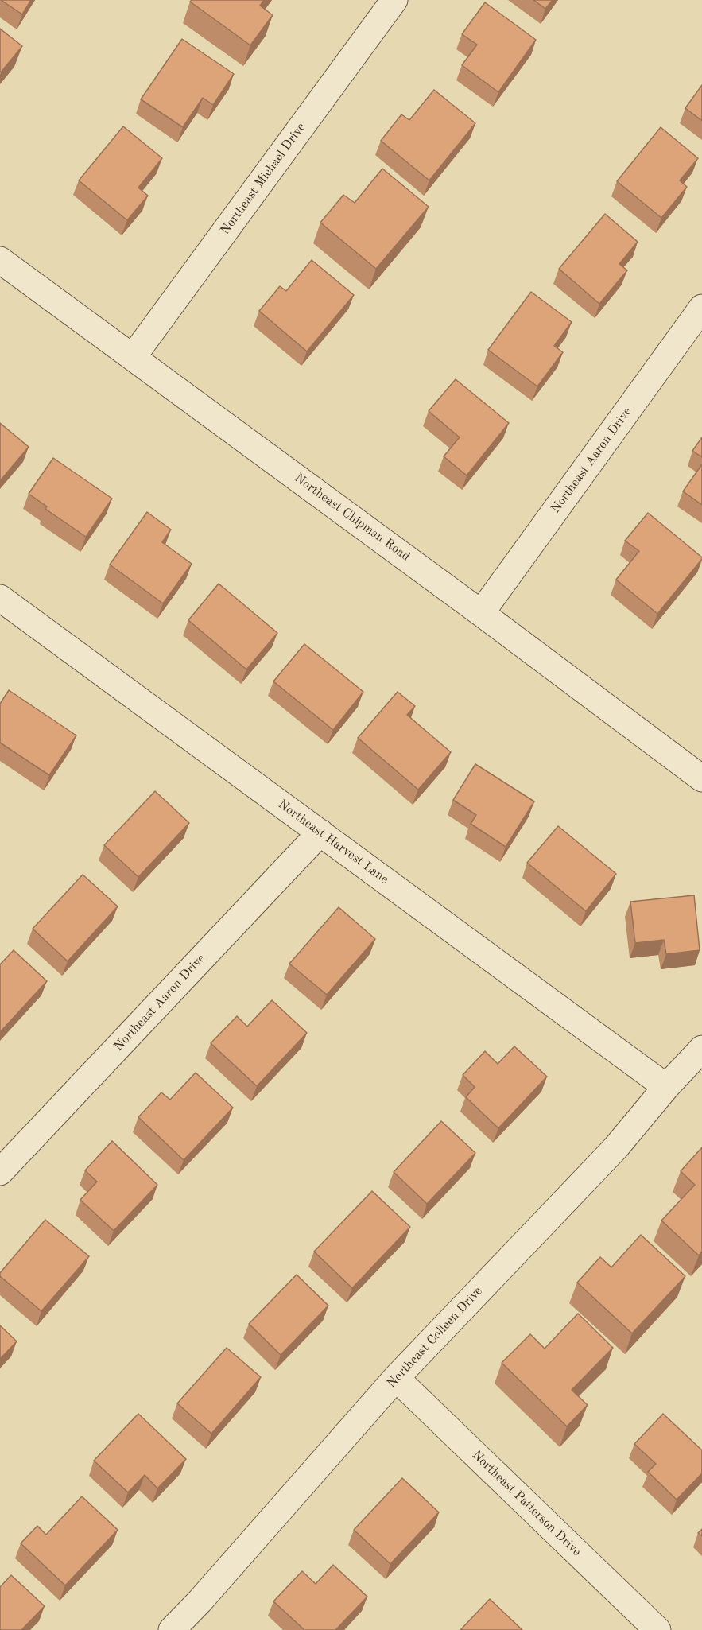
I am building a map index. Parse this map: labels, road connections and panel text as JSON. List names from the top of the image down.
{
  "streets": {
    "street": [
      "Northeast Michael Drive",
      "Northeast Aaron Drive",
      "Northeast Chipman Road",
      "Northeast Harvest Lane",
      "Northeast Colleen Drive",
      "Northeast Patterson Drive"
    ]
  },
  "crossings": [
    ["Northeast Michael Drive", "Northeast Chipman Road"],
    ["Northeast Aaron Drive", "Northeast Chipman Road"],
    ["Northeast Aaron Drive", "Northeast Harvest Lane"],
    ["Northeast Harvest Lane", "Northeast Colleen Drive"],
    ["Northeast Colleen Drive", "Northeast Patterson Drive"]
  ]
}
